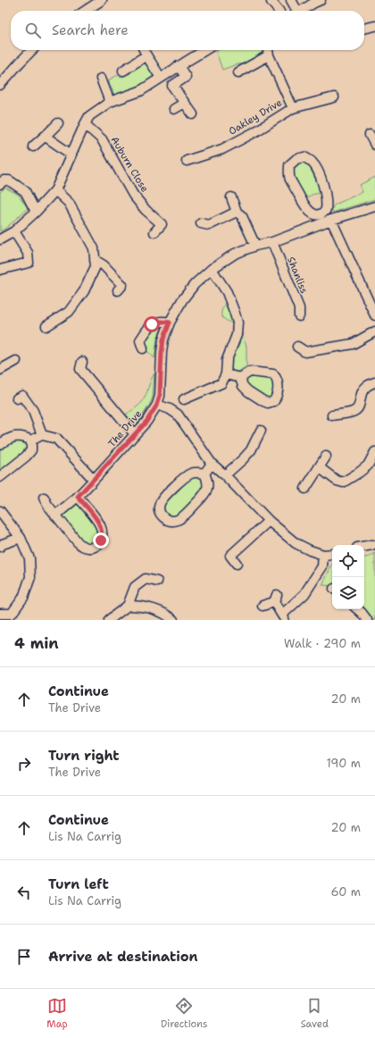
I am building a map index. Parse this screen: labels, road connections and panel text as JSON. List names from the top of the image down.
{
  "streets": {
    "street": [
      "Oakley Drive",
      "Auburn Close",
      "Shanliss",
      "The Drive"
    ]
  },
  "crossings": [
    ["Shanliss", "The Drive"]
  ],
  "page": {
    "search": "Search here",
    "heading": ["4 min", "Walk · 290 m"],
    "list": [
      ["Continue", "The Drive", "20 m"],
      ["Turn right", "The Drive", "190 m"],
      ["Continue", "Lis Na Carrig", "20 m"],
      ["Turn left", "Lis Na Carrig", "60 m"],
      "Arrive at destination"
    ],
    "nav": ["Map", "Directions", "Saved"]
  }
}
